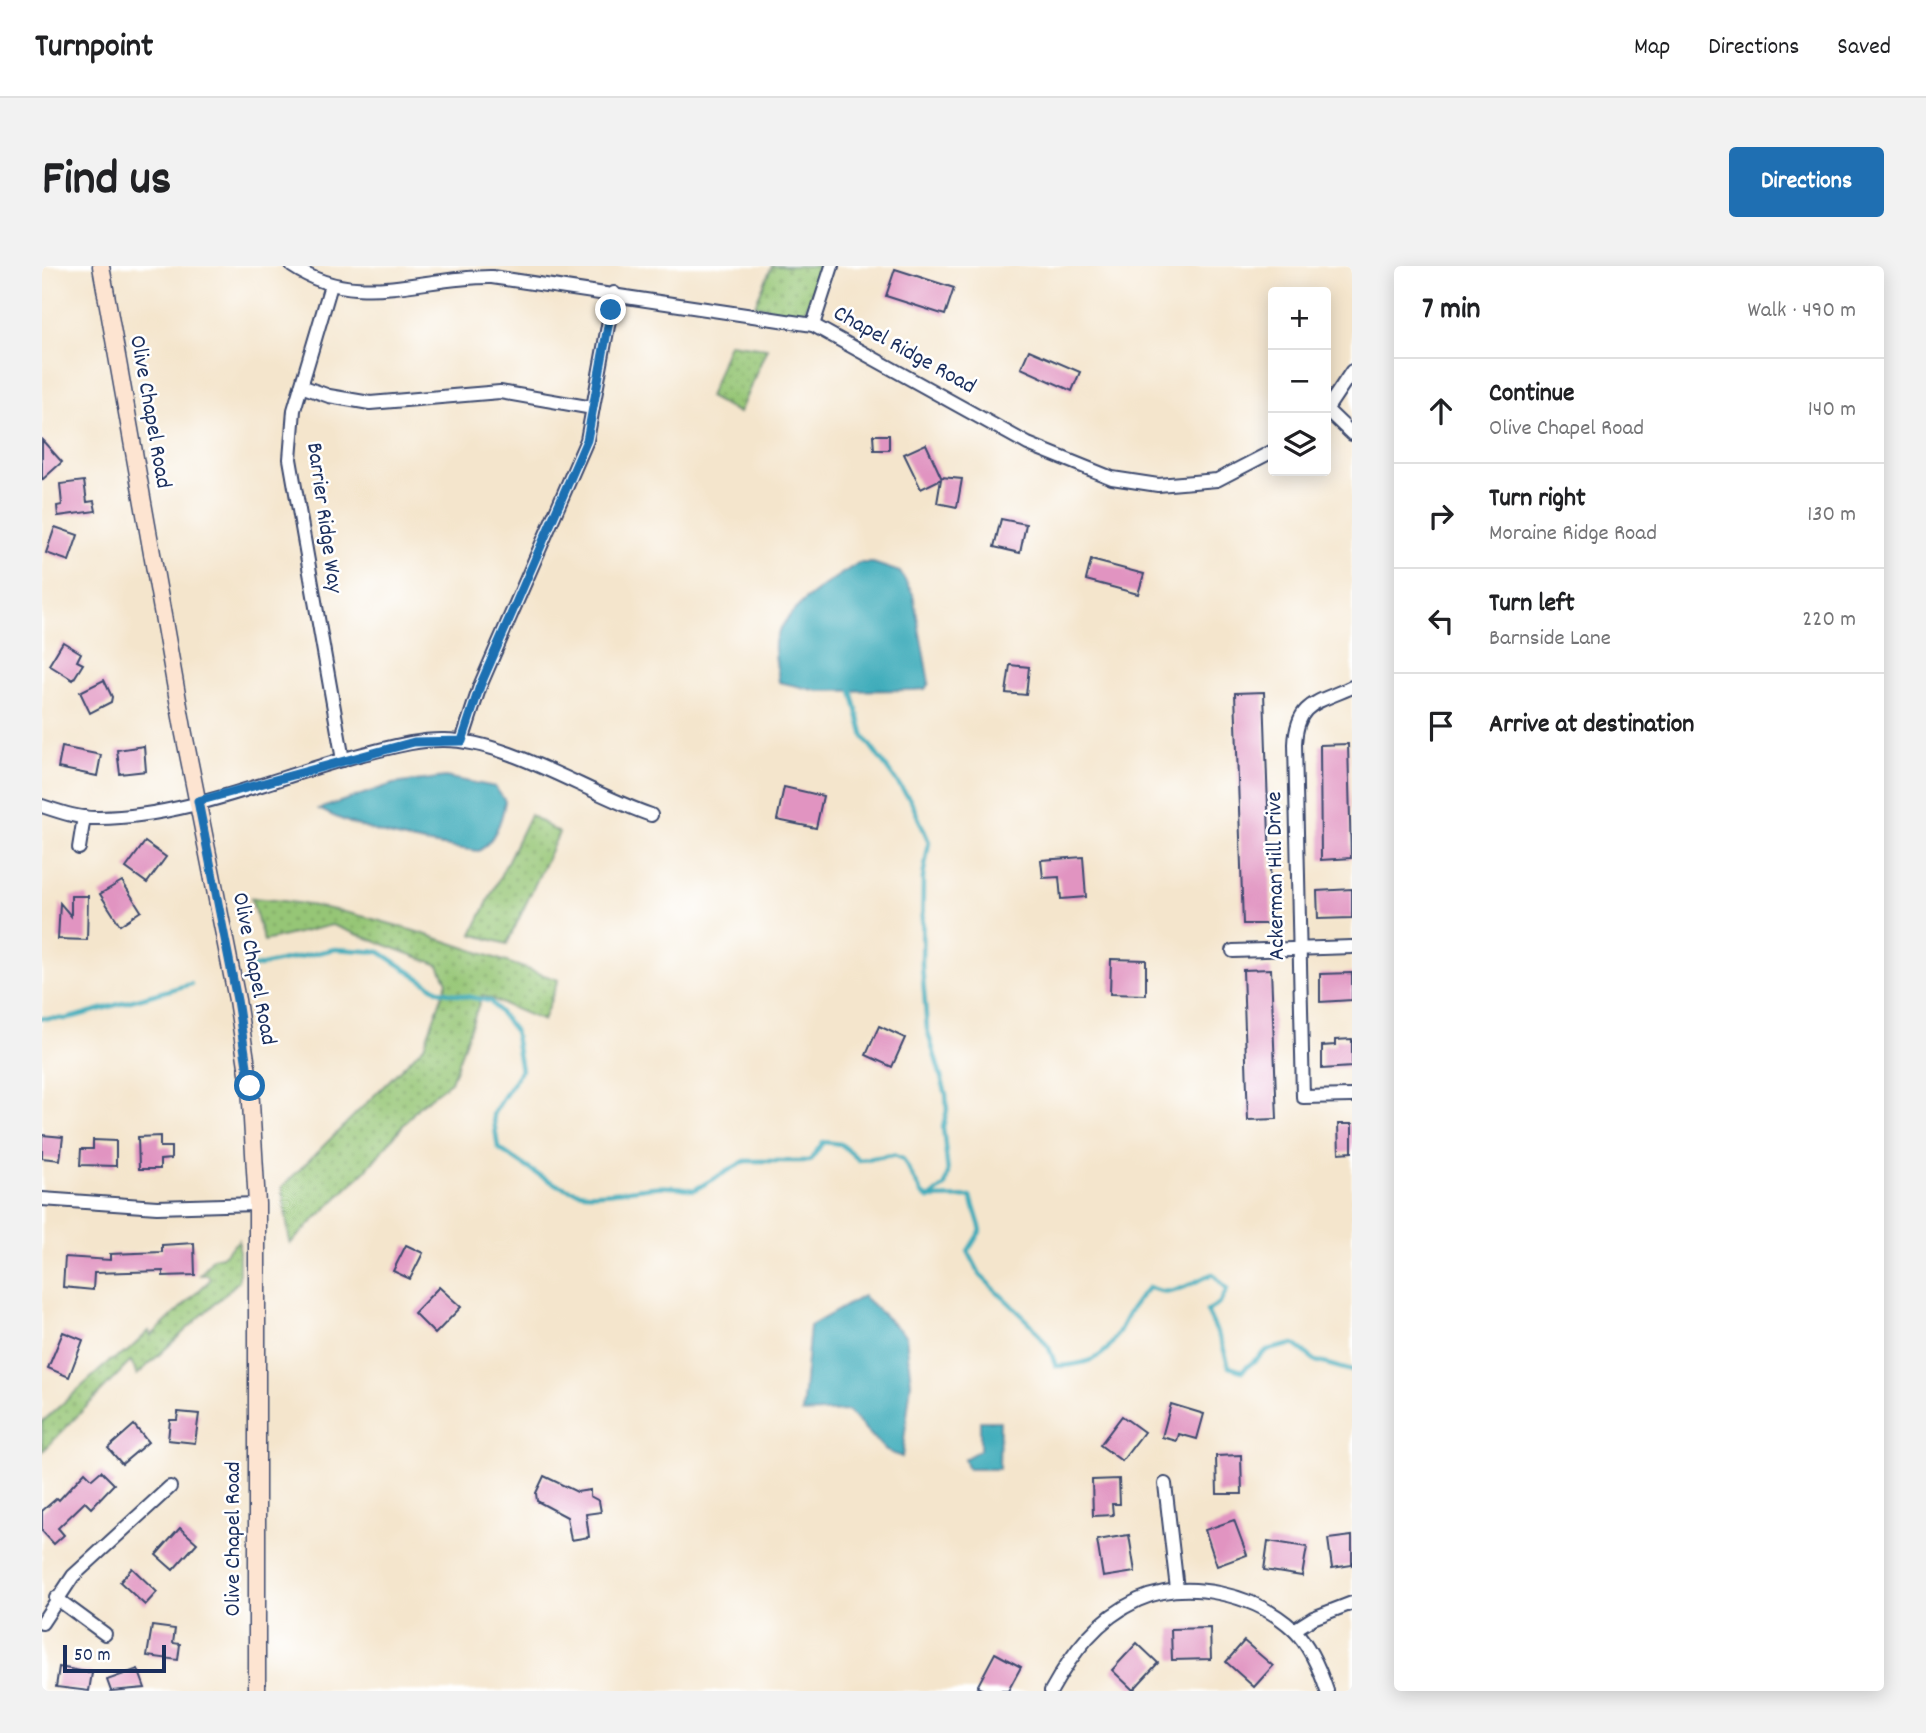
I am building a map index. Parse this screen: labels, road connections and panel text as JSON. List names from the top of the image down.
{
  "streets": {
    "main road": ["Olive Chapel Road"],
    "street": ["Chapel Ridge Road", "Barrier Ridge Way", "Ackerman Hill Drive"]
  },
  "crossings": [
    ["Chapel Ridge Road", "Barrier Ridge Way"]
  ],
  "scale_bar": "50 m",
  "page": {
    "header": "Turnpoint",
    "nav": ["Map", "Directions", "Saved"],
    "title": "Find us",
    "buttons": "Directions",
    "heading": ["7 min", "Walk · 490 m"],
    "map_buttons": ["+", "−"],
    "list": [
      ["Continue", "Olive Chapel Road", "140 m"],
      ["Turn right", "Moraine Ridge Road", "130 m"],
      ["Turn left", "Barnside Lane", "220 m"],
      "Arrive at destination"
    ],
    "scale": "50 m"
  }
}
